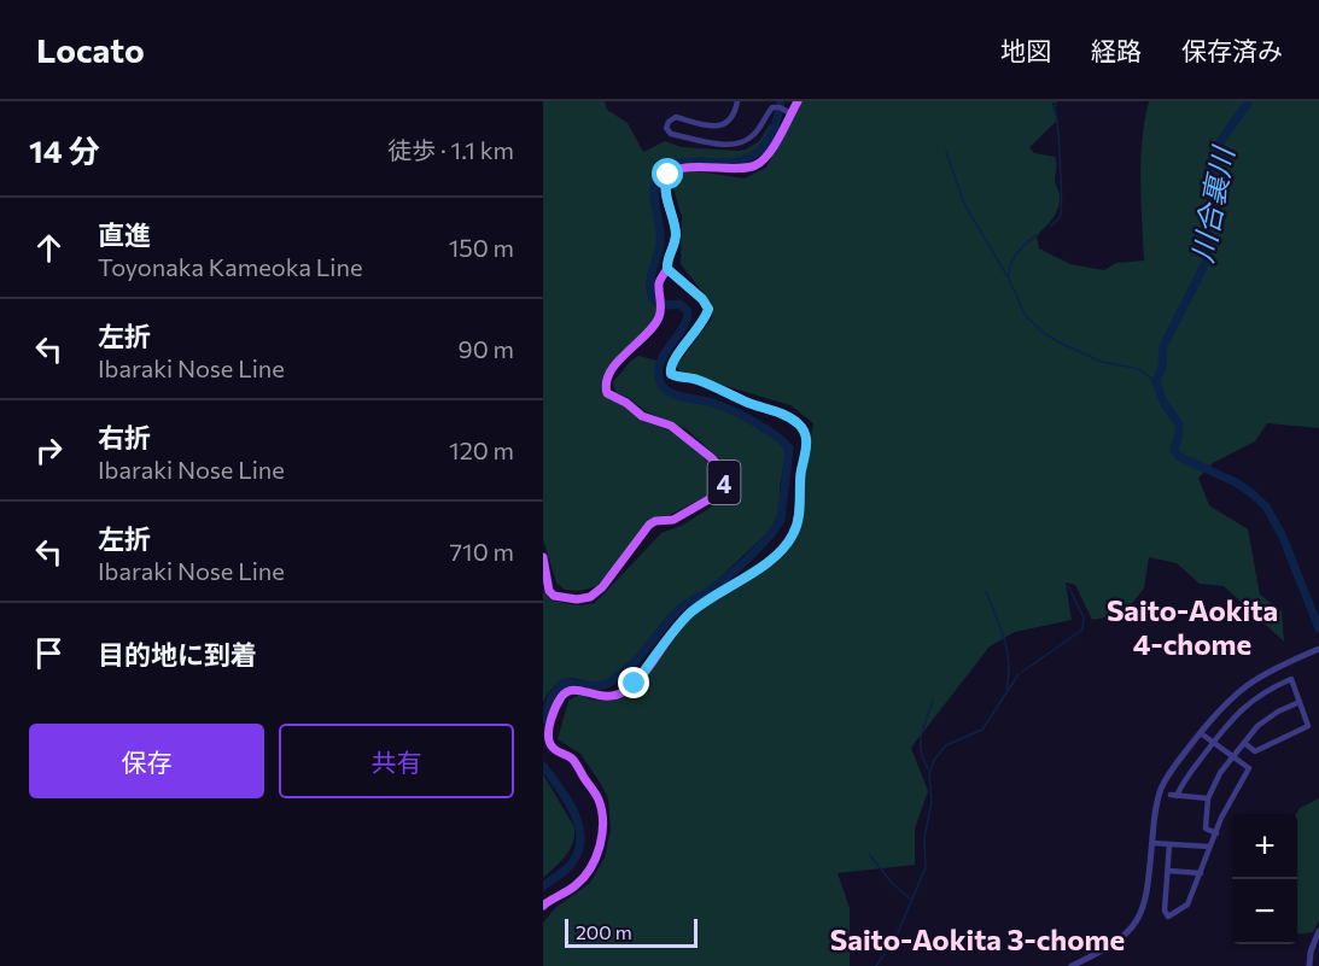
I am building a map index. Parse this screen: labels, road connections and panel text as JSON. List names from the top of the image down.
{
  "streets": {
    "main road": ["4"]
  },
  "districts": ["Saito-Aokita 4-chome", "Saito-Aokita 3-chome"],
  "water": ["川合裏川"],
  "scale_bar": "200 m",
  "page": {
    "header": "Locato",
    "nav": ["地図", "経路", "保存済み"],
    "heading": ["14 分", "徒歩 · 1.1 km"],
    "list": [
      ["直進", "Toyonaka Kameoka Line", "150 m"],
      ["左折", "Ibaraki Nose Line", "90 m"],
      ["右折", "Ibaraki Nose Line", "120 m"],
      ["左折", "Ibaraki Nose Line", "710 m"],
      "目的地に到着"
    ],
    "buttons": ["保存", "共有"],
    "map_buttons": ["+", "−"],
    "scale": "200 m"
  }
}
